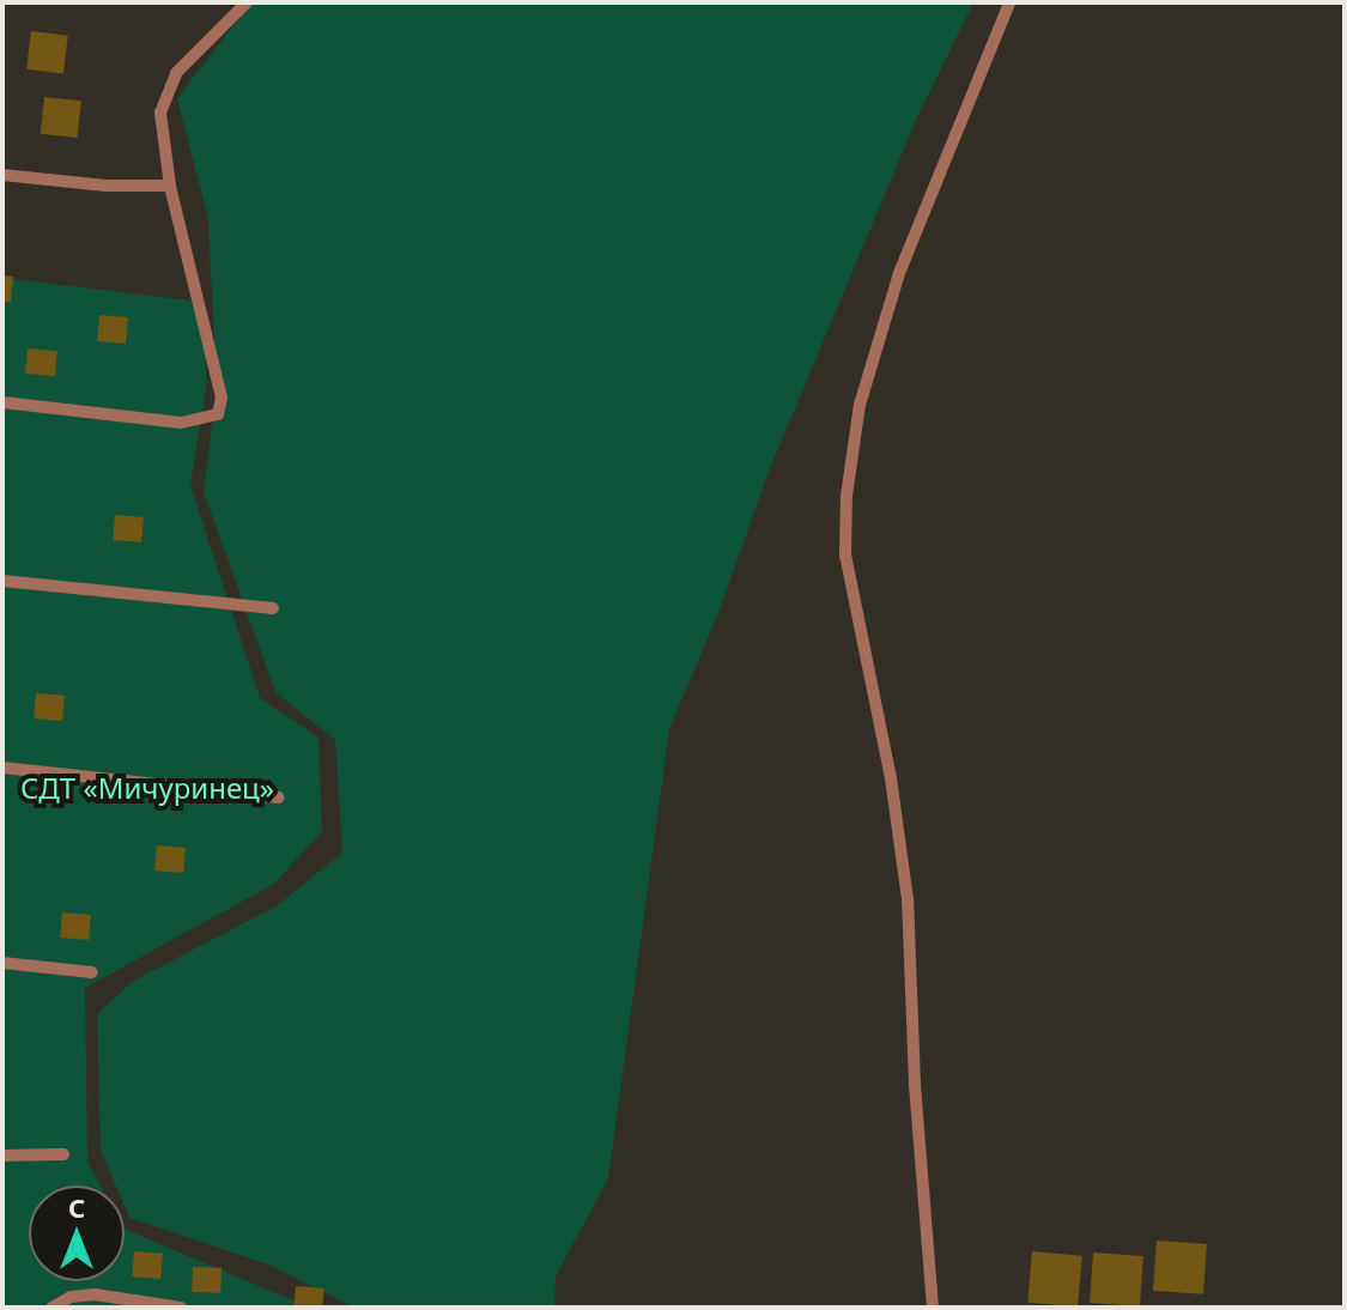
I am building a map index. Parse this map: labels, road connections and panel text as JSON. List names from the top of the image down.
{
  "parks": ["СДТ «Мичуринец»"],
  "north": "top"
}
